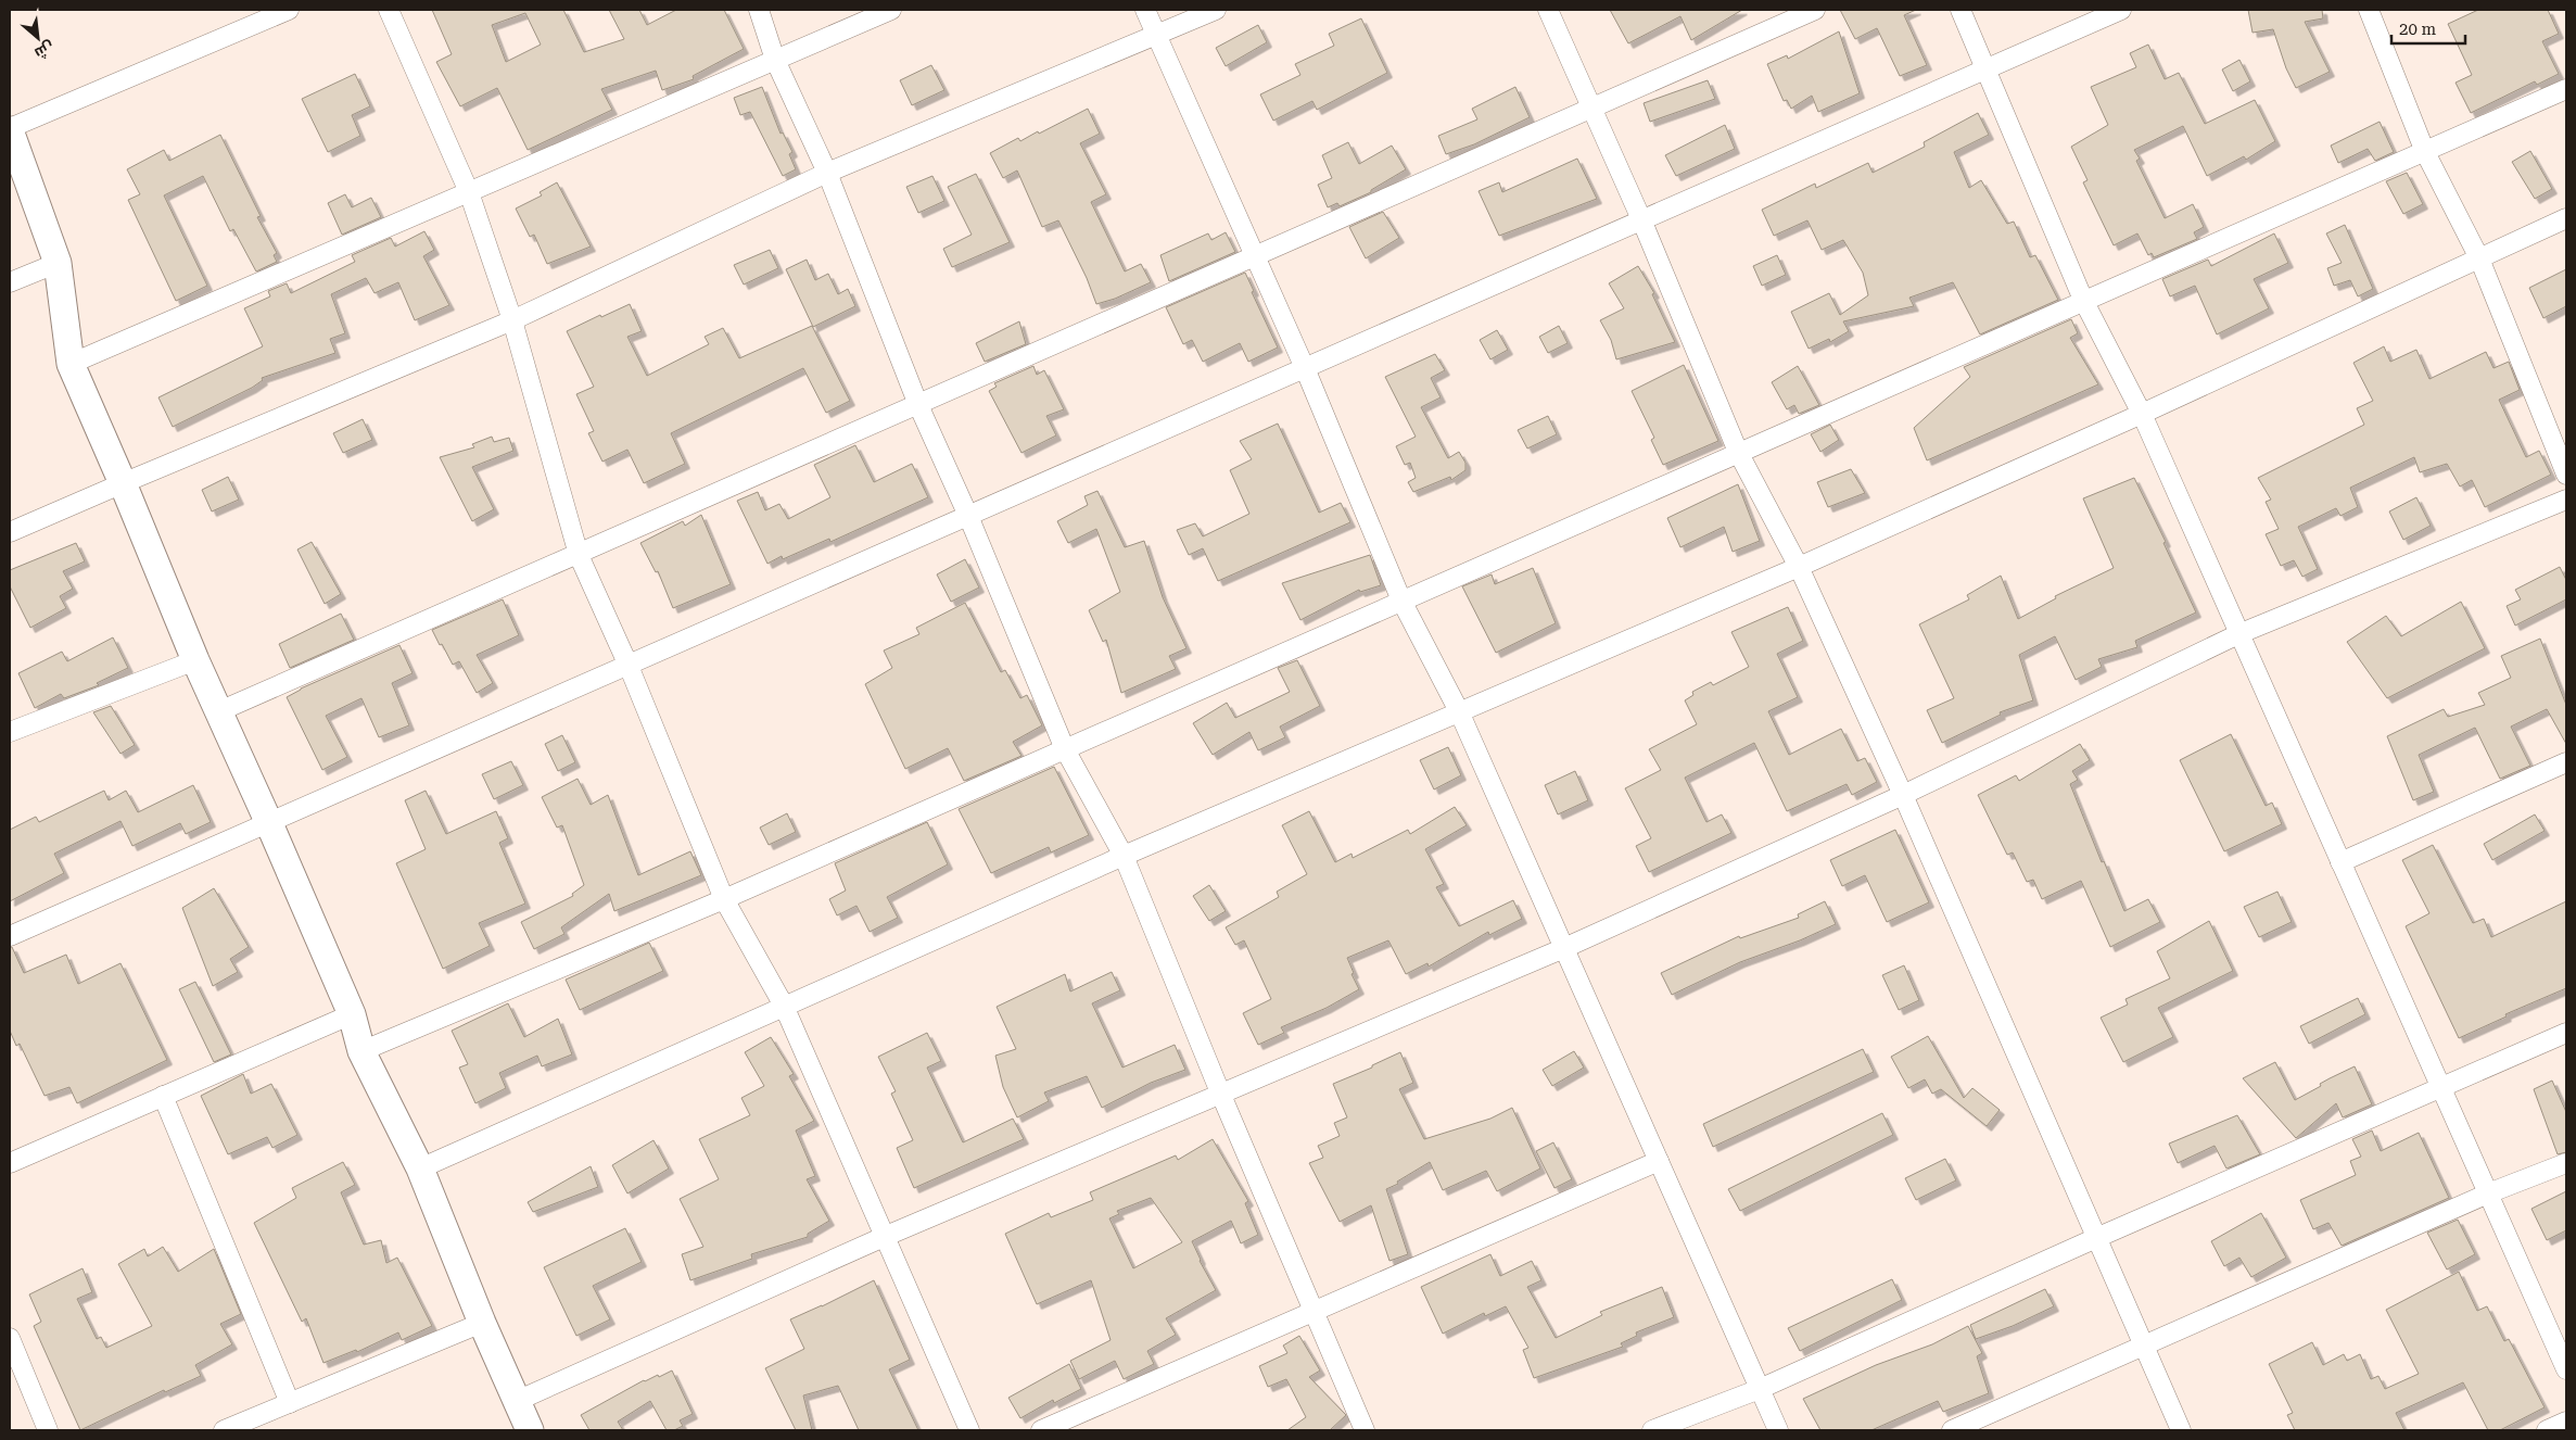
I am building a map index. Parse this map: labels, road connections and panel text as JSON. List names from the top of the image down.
{
  "scale_bar": "20 m",
  "north": "bottom right"
}
